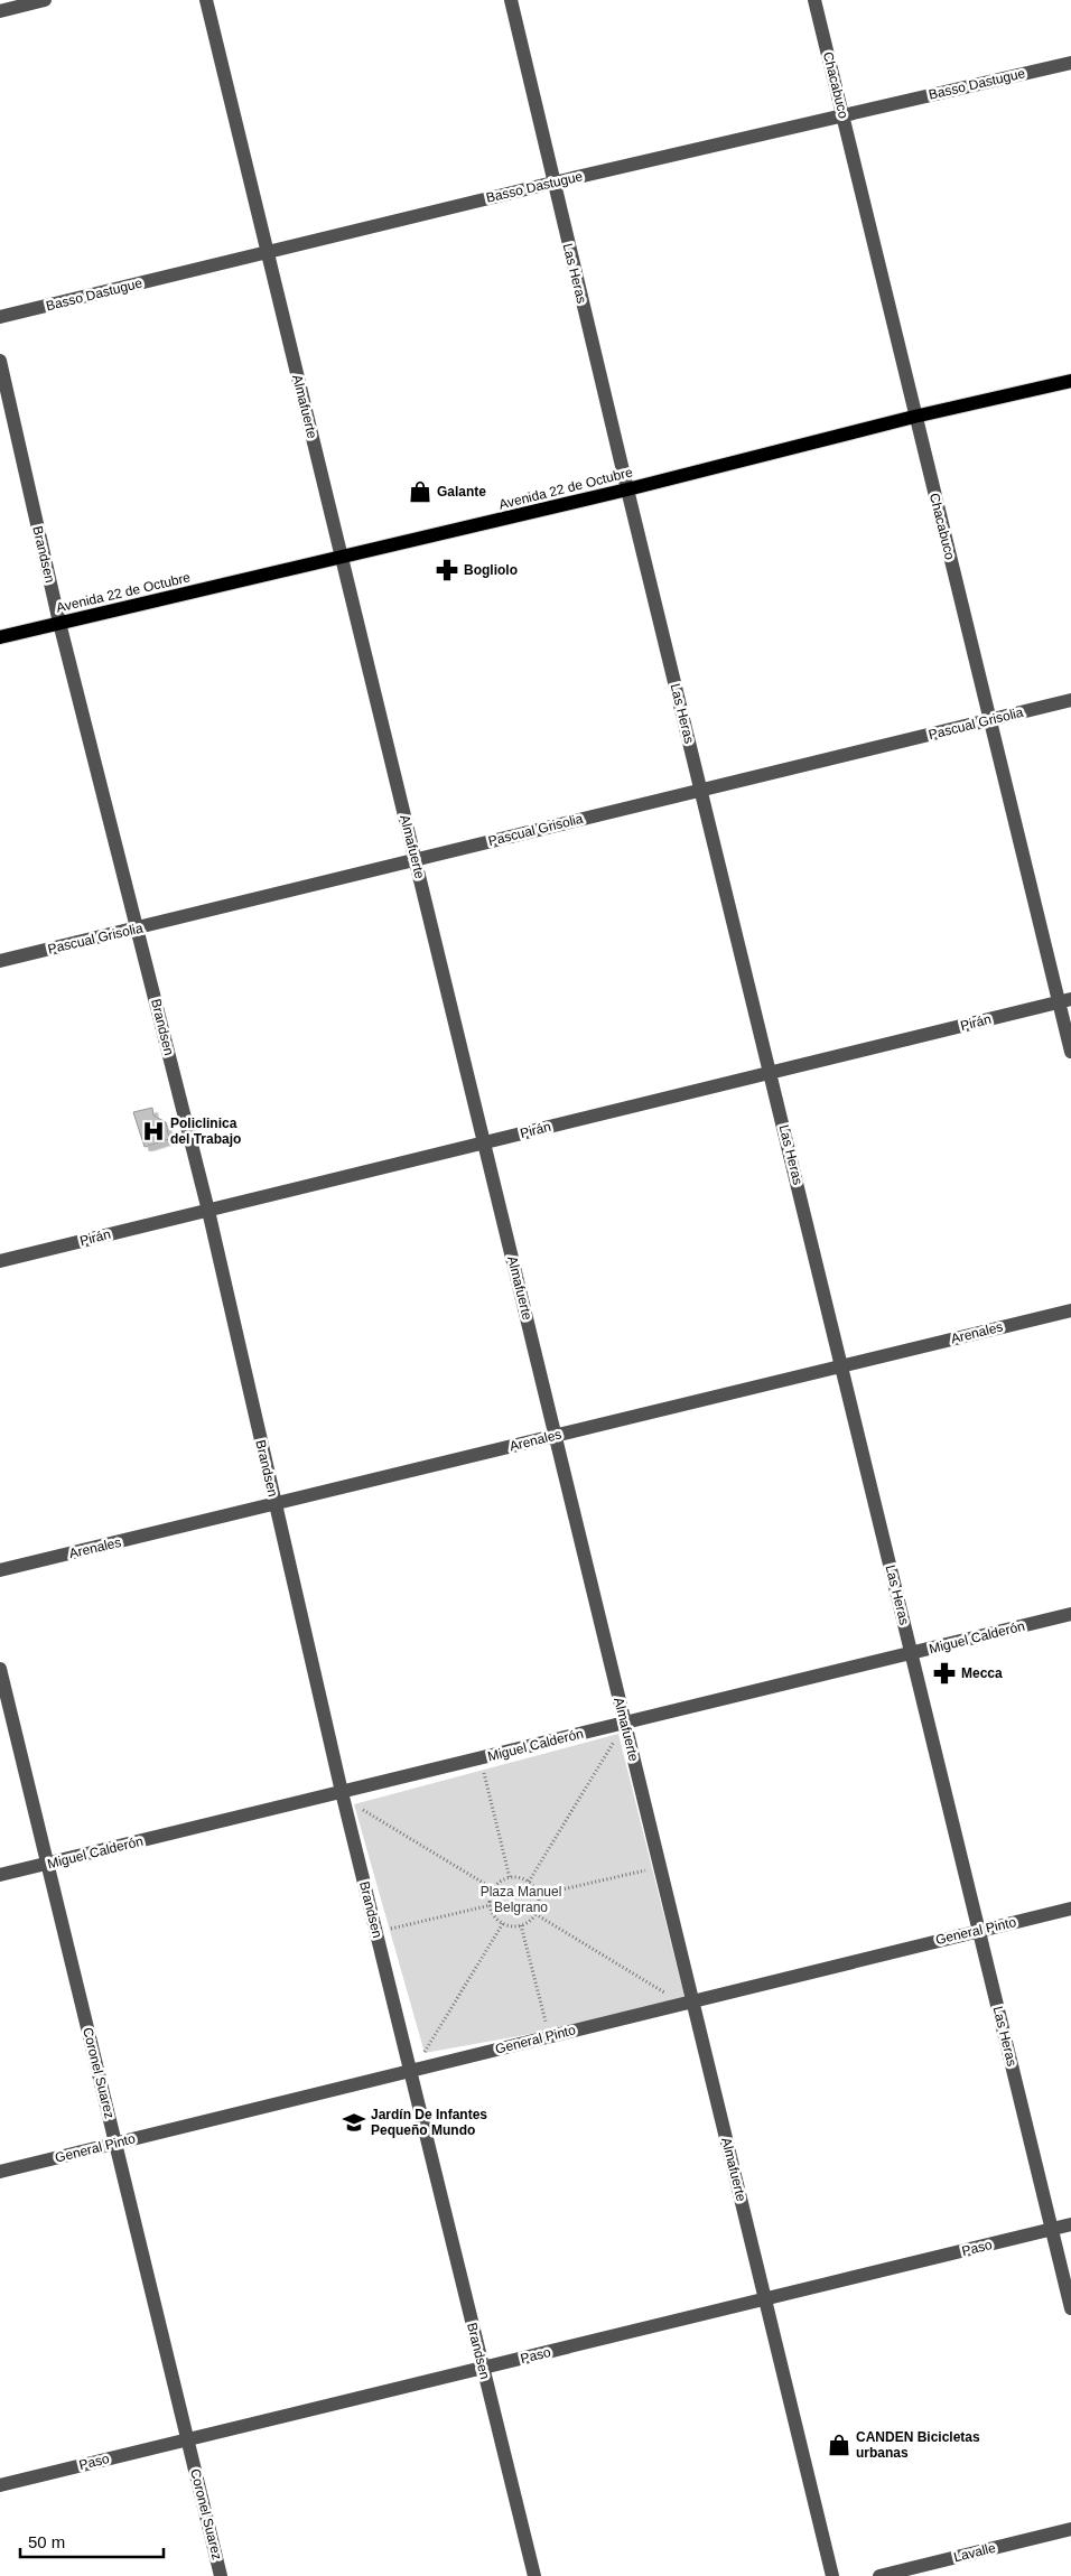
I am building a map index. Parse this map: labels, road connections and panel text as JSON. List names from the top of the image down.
{
  "streets": {
    "main road": ["Avenida 22 de Octubre"],
    "street": [
      "Basso Dastugue",
      "Chacabuco",
      "Las Heras",
      "Almafuerte",
      "Brandsen",
      "Pascual Grisolia",
      "Pirán",
      "Arenales",
      "Miguel Calderón",
      "General Pinto",
      "Coronel Suarez",
      "Paso",
      "Lavalle"
    ]
  },
  "crossings": [
    ["Basso Dastugue", "Chacabuco"],
    ["Basso Dastugue", "Las Heras"],
    ["Basso Dastugue", "Almafuerte"],
    ["Chacabuco", "Avenida 22 de Octubre"],
    ["Chacabuco", "Pascual Grisolia"],
    ["Chacabuco", "Pirán"],
    ["Las Heras", "Avenida 22 de Octubre"],
    ["Las Heras", "Pascual Grisolia"],
    ["Las Heras", "Pirán"],
    ["Las Heras", "Arenales"],
    ["Las Heras", "Miguel Calderón"],
    ["Las Heras", "General Pinto"],
    ["Las Heras", "Paso"],
    ["Almafuerte", "Avenida 22 de Octubre"],
    ["Almafuerte", "Pascual Grisolia"],
    ["Almafuerte", "Pirán"],
    ["Almafuerte", "Arenales"],
    ["Almafuerte", "Miguel Calderón"],
    ["Almafuerte", "General Pinto"],
    ["Almafuerte", "Paso"],
    ["Avenida 22 de Octubre", "Brandsen"],
    ["Brandsen", "Pascual Grisolia"],
    ["Brandsen", "Pirán"],
    ["Brandsen", "Arenales"],
    ["Brandsen", "Miguel Calderón"],
    ["Brandsen", "General Pinto"],
    ["Brandsen", "Paso"],
    ["Miguel Calderón", "Coronel Suarez"],
    ["General Pinto", "Coronel Suarez"],
    ["Coronel Suarez", "Paso"]
  ],
  "parks": ["Plaza Manuel Belgrano"],
  "places": {
    "shop": ["Galante", "CANDEN Bicicletas urbanas"],
    "pharmacy": ["Bogliolo", "Mecca"],
    "hospital": ["Policlinica del Trabajo"],
    "school or university": ["Jardín De Infantes Pequeño Mundo"]
  },
  "scale_bar": "50 m"
}
